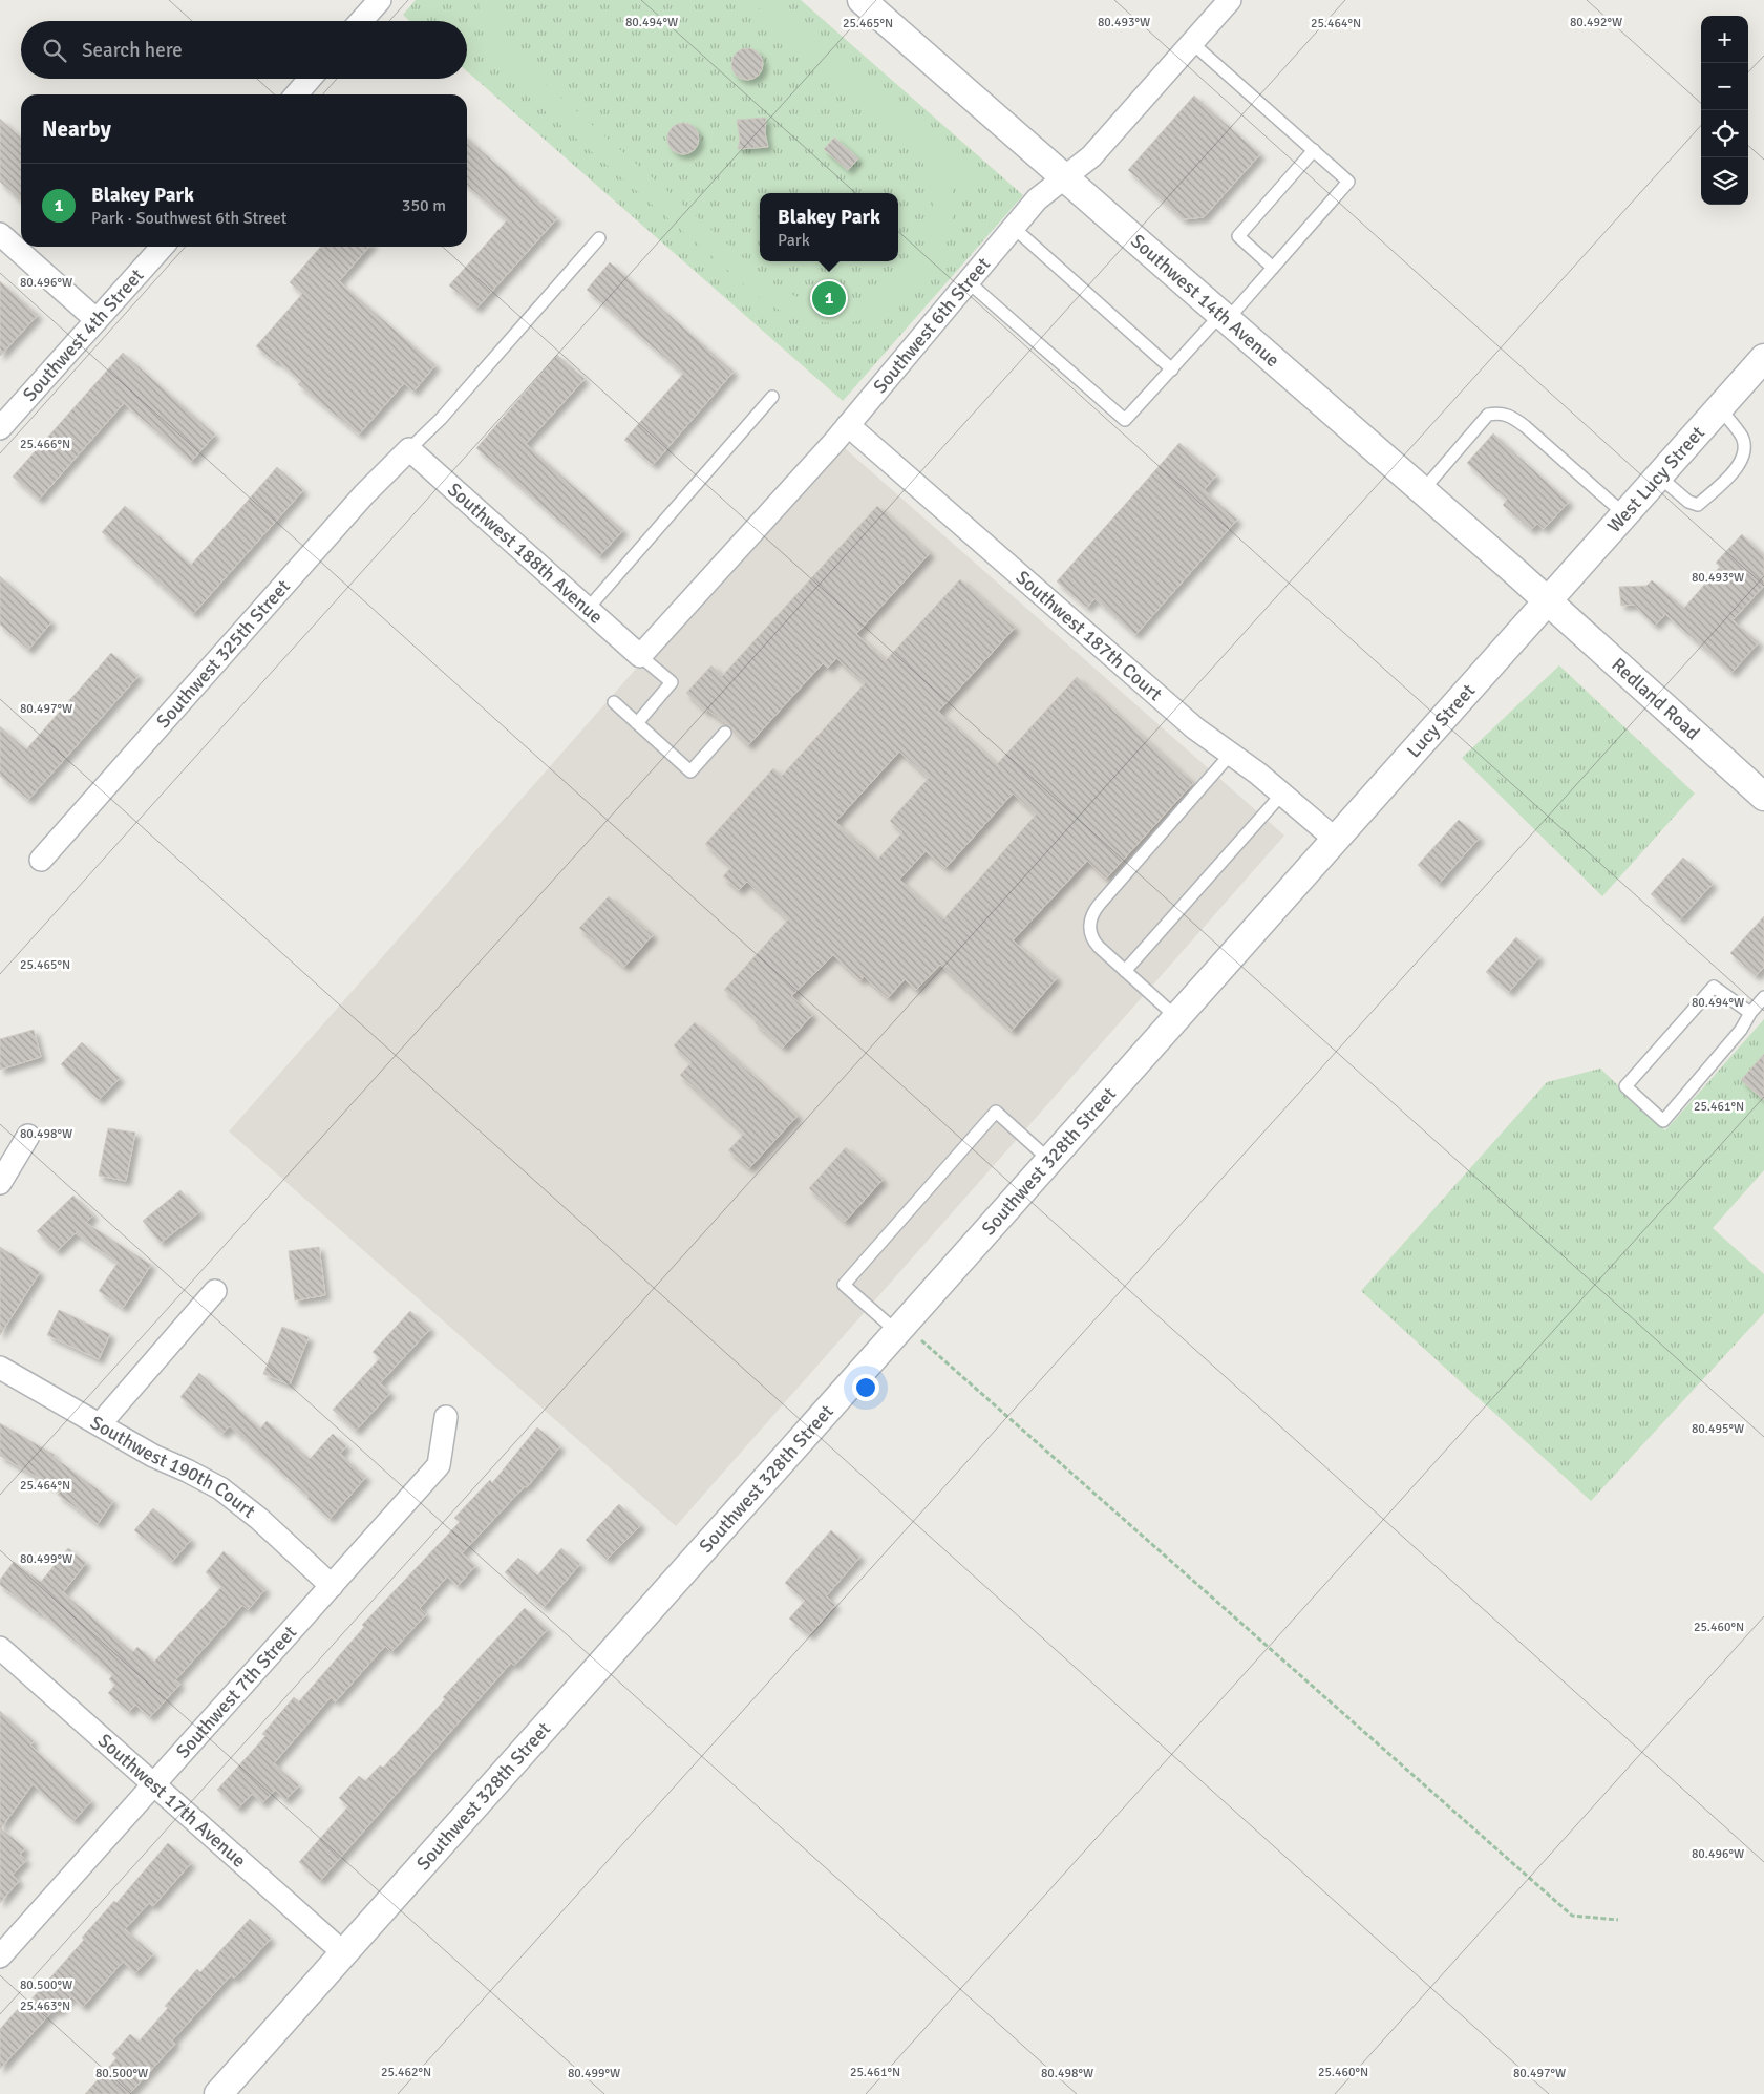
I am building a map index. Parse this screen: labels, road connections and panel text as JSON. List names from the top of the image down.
{
  "streets": {
    "street": [
      "Southwest 14th Avenue",
      "Southwest 6th Street",
      "Southwest 4th Street",
      "West Lucy Street",
      "Southwest 188th Avenue",
      "Southwest 187th Court",
      "Southwest 325th Street",
      "Redland Road",
      "Lucy Street",
      "Southwest 328th Street",
      "Southwest 190th Court",
      "Southwest 7th Street",
      "Southwest 17th Avenue"
    ]
  },
  "crossings": [
    ["Southwest 14th Avenue", "Southwest 6th Street"],
    ["Southwest 14th Avenue", "West Lucy Street"],
    ["Southwest 14th Avenue", "Redland Road"],
    ["Southwest 14th Avenue", "Lucy Street"],
    ["Southwest 6th Street", "Southwest 188th Avenue"],
    ["Southwest 6th Street", "Southwest 187th Court"],
    ["West Lucy Street", "Redland Road"],
    ["West Lucy Street", "Lucy Street"],
    ["Southwest 188th Avenue", "Southwest 325th Street"],
    ["Southwest 187th Court", "Lucy Street"],
    ["Southwest 187th Court", "Southwest 328th Street"],
    ["Redland Road", "Lucy Street"],
    ["Lucy Street", "Southwest 328th Street"],
    ["Southwest 328th Street", "Southwest 17th Avenue"],
    ["Southwest 190th Court", "Southwest 7th Street"],
    ["Southwest 7th Street", "Southwest 17th Avenue"]
  ],
  "page": {
    "map_buttons": ["+", "−"],
    "search": "Search here",
    "heading": "Nearby",
    "list": [
      {
        "mark": "1",
        "name": "Blakey Park",
        "note": "Park · Southwest 6th Street",
        "value": "350 m"
      }
    ],
    "popup": ["Blakey Park", "Park"],
    "pins": "1"
  },
  "coordinates": [
    "80.494°W",
    "80.493°W",
    "80.492°W",
    "25.465°N",
    "25.464°N",
    "80.496°W",
    "25.466°N",
    "80.497°W",
    "25.461°N",
    "80.498°W",
    "80.495°W",
    "80.499°W",
    "25.460°N",
    "80.500°W",
    "25.463°N",
    "25.462°N"
  ]
}
